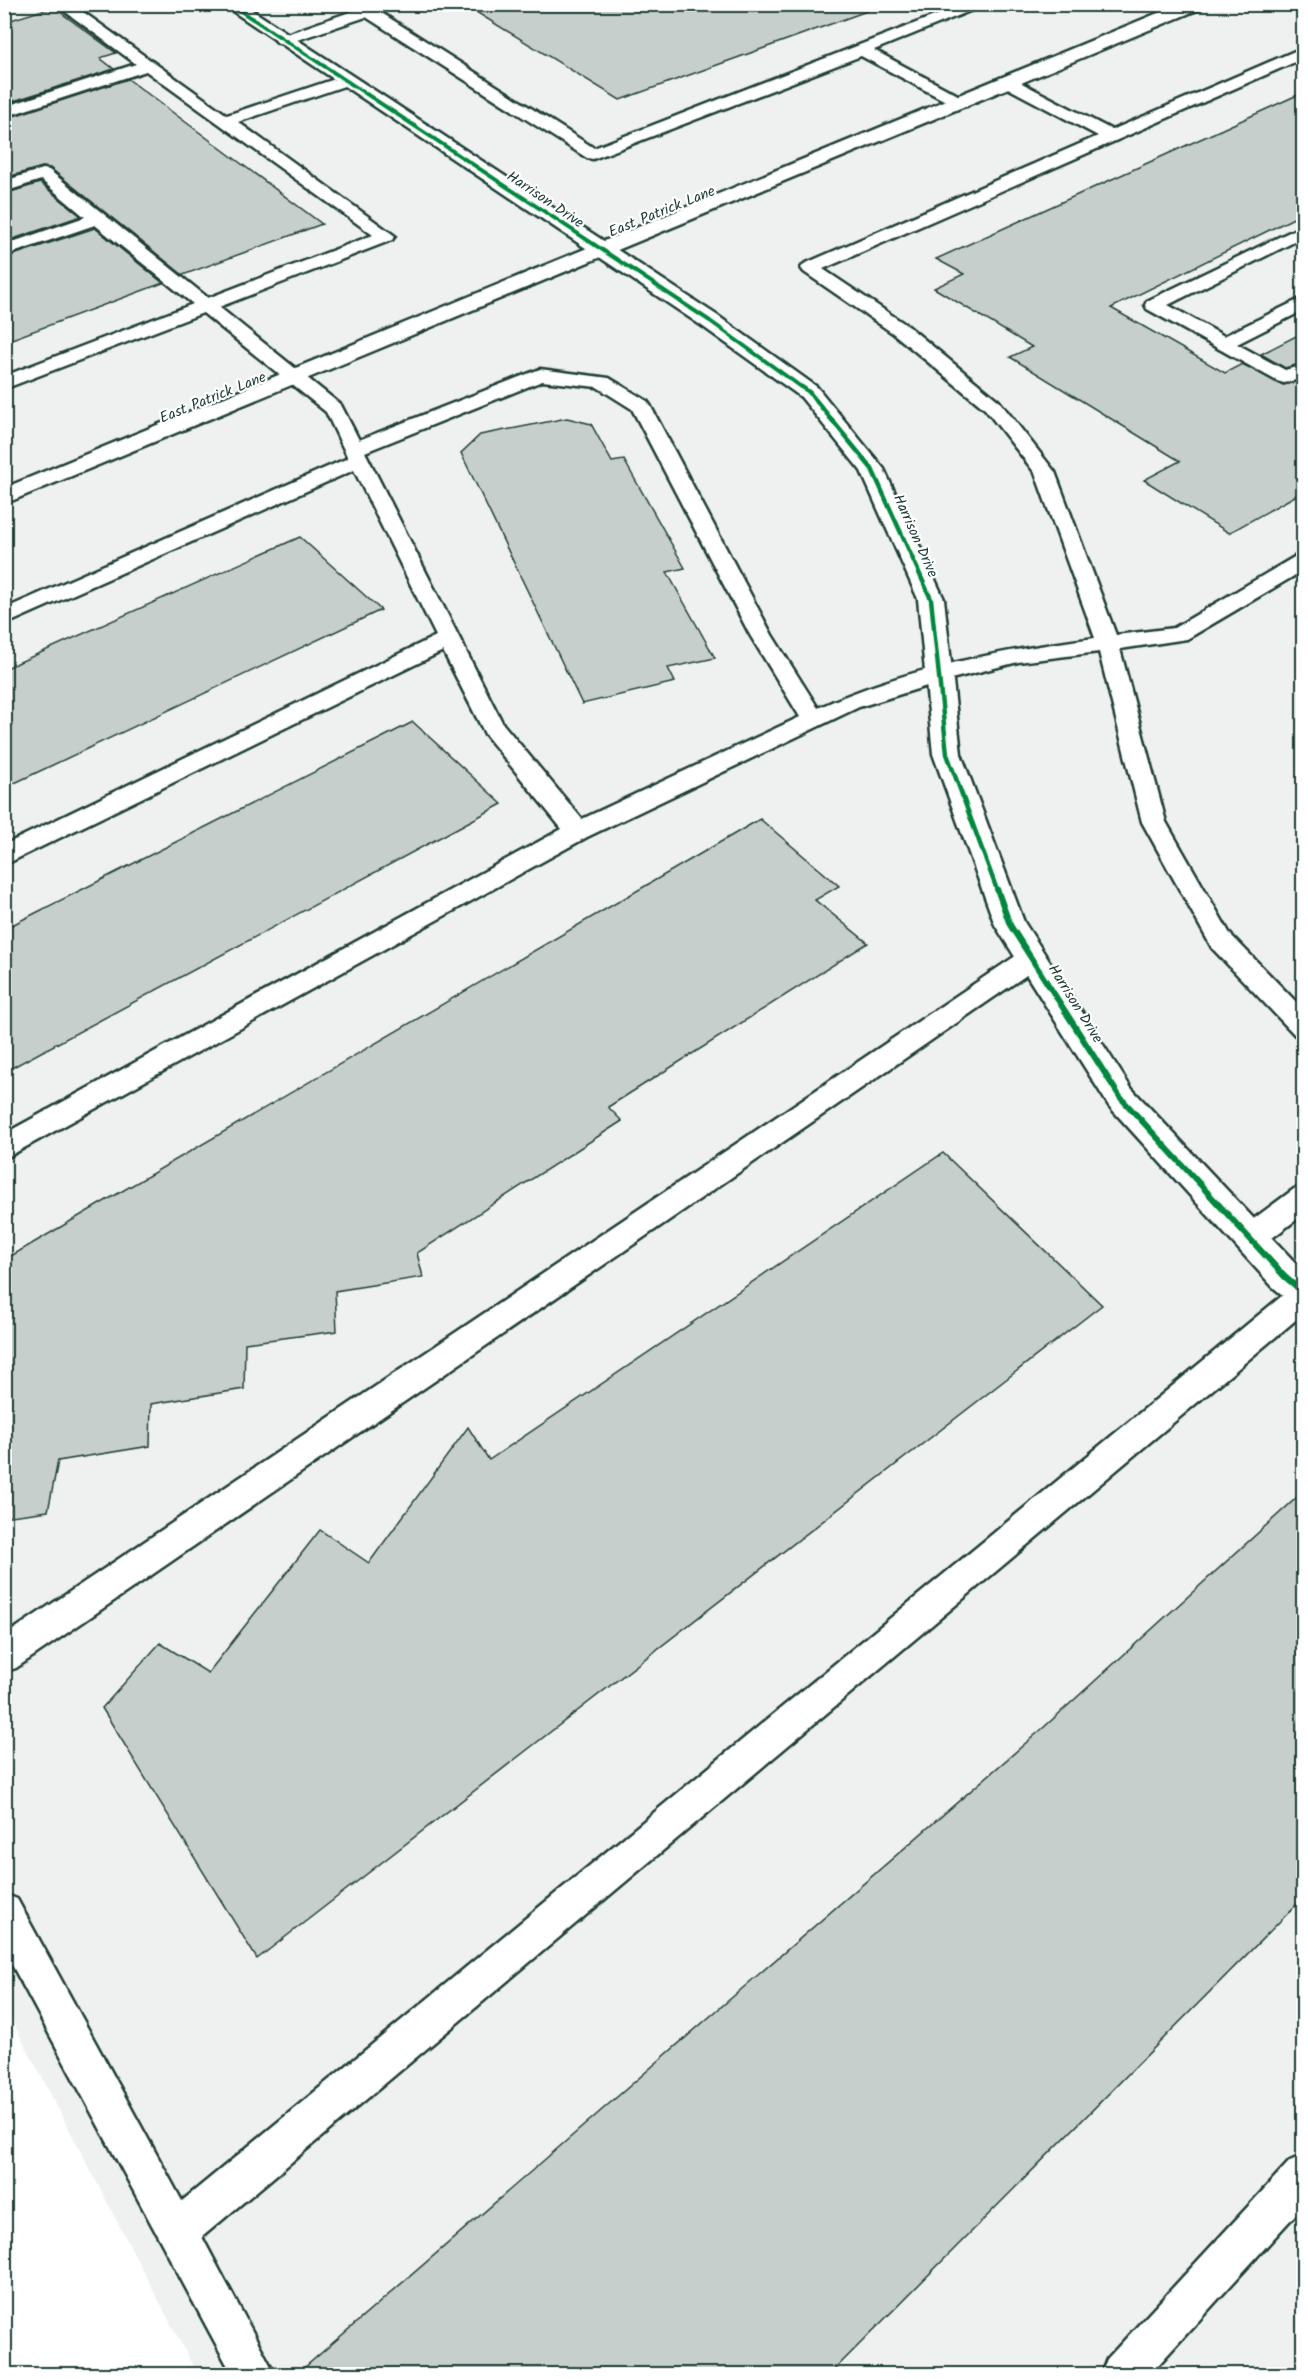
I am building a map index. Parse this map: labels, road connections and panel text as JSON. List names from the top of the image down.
{
  "streets": {
    "street": ["Harrison Drive", "East Patrick Lane"]
  },
  "crossings": [
    ["Harrison Drive", "East Patrick Lane"]
  ]
}
